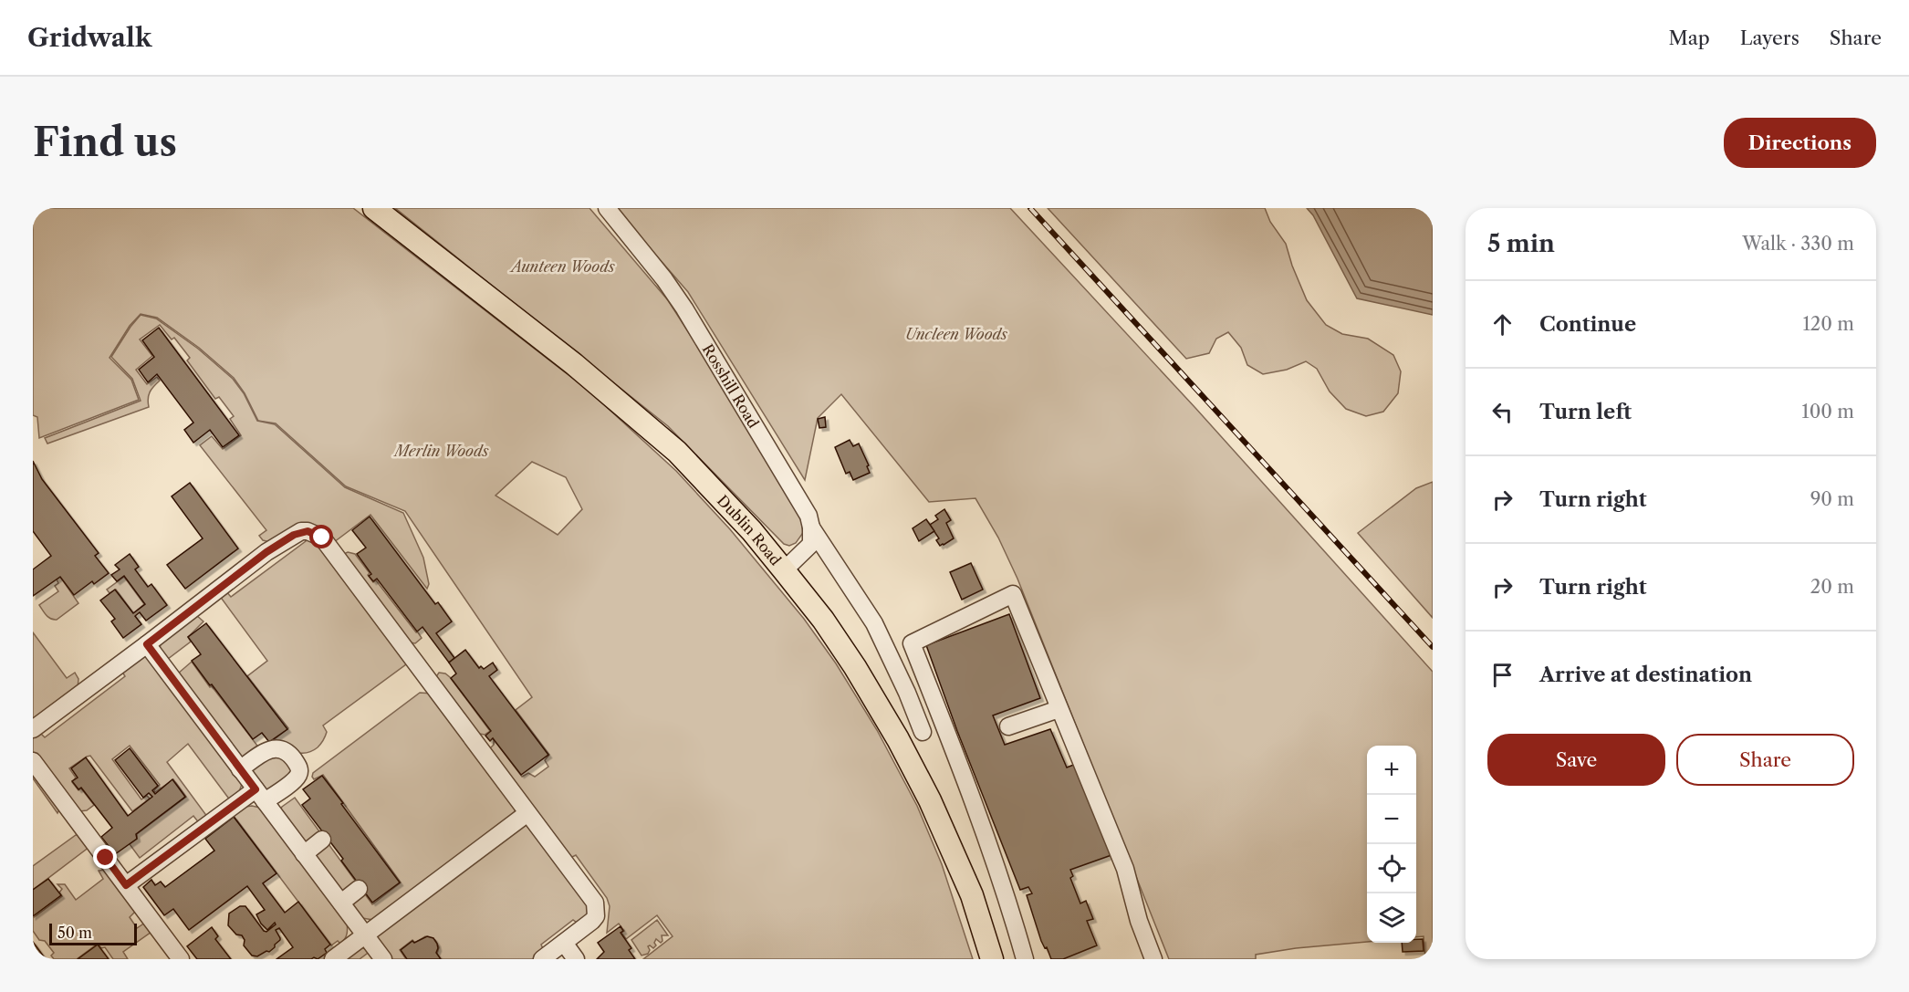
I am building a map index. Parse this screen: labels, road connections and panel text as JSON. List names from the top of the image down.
{
  "streets": {
    "main road": ["Dublin Road"],
    "street": ["Rosshill Road"]
  },
  "parks": ["Aunteen Woods", "Uncleen Woods", "Merlin Woods"],
  "scale_bar": "50 m",
  "page": {
    "header": "Gridwalk",
    "nav": ["Map", "Layers", "Share"],
    "buttons": [
      "Directions",
      ["Save", "Share"]
    ],
    "title": "Find us",
    "heading": ["5 min", "Walk · 330 m"],
    "list": [
      ["Continue", "120 m"],
      ["Turn left", "100 m"],
      ["Turn right", "90 m"],
      ["Turn right", "20 m"],
      "Arrive at destination"
    ],
    "map_buttons": ["+", "−"],
    "scale": "50 m"
  }
}
